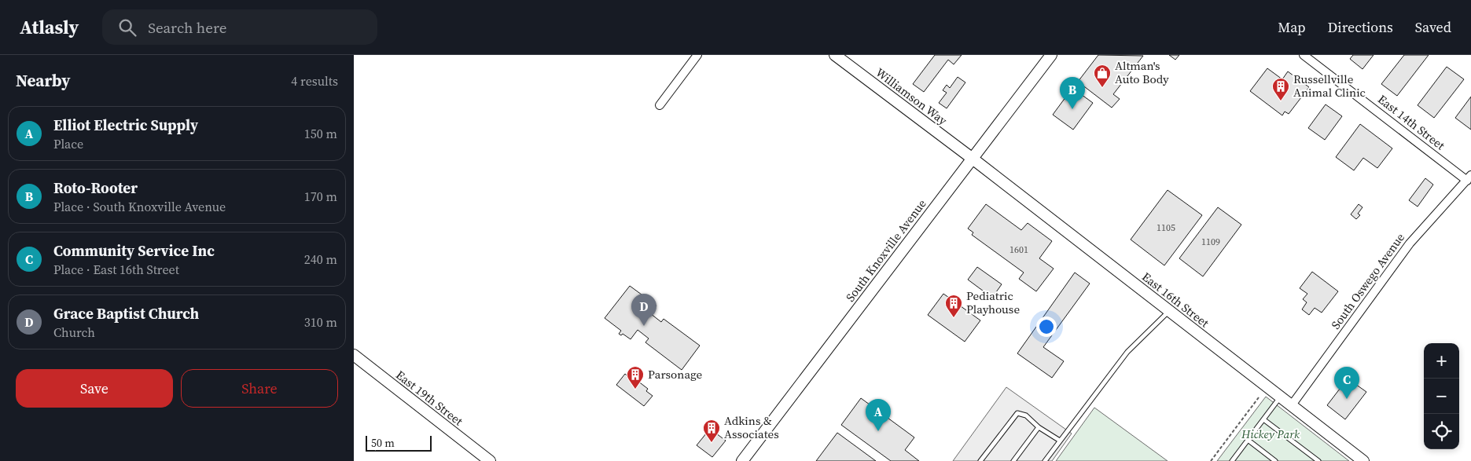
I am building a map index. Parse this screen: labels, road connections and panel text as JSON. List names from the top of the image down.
{
  "streets": {
    "street": [
      "Williamson Way",
      "East 14th Street",
      "South Knoxville Avenue",
      "South Oswego Avenue",
      "East 16th Street",
      "East 19th Street"
    ]
  },
  "crossings": [
    ["Williamson Way", "South Knoxville Avenue"],
    ["Williamson Way", "East 16th Street"],
    ["East 14th Street", "South Oswego Avenue"],
    ["South Knoxville Avenue", "East 16th Street"],
    ["South Oswego Avenue", "East 16th Street"]
  ],
  "parks": ["Hickey Park"],
  "places": {
    "shop": ["Altman's Auto Body"],
    "building": [
      "Russellville Animal Clinic",
      "Pediatric Playhouse",
      "Parsonage",
      "Adkins & Associates"
    ]
  },
  "house_numbers": ["1105", "1109", "1601"],
  "scale_bar": "50 m",
  "page": {
    "header": "Atlasly",
    "search": "Search here",
    "nav": ["Map", "Directions", "Saved"],
    "heading": ["Nearby", "4 results"],
    "pins": [
      "B",
      "D",
      "C",
      "A"
    ],
    "list": [
      {
        "mark": "A",
        "name": "Elliot Electric Supply",
        "note": "Place",
        "value": "150 m"
      },
      {
        "mark": "B",
        "name": "Roto-Rooter",
        "note": "Place · South Knoxville Avenue",
        "value": "170 m"
      },
      {
        "mark": "C",
        "name": "Community Service Inc",
        "note": "Place · East 16th Street",
        "value": "240 m"
      },
      {
        "mark": "D",
        "name": "Grace Baptist Church",
        "note": "Church",
        "value": "310 m"
      }
    ],
    "map_buttons": ["+", "−"],
    "buttons": ["Save", "Share"],
    "scale": "50 m"
  }
}
